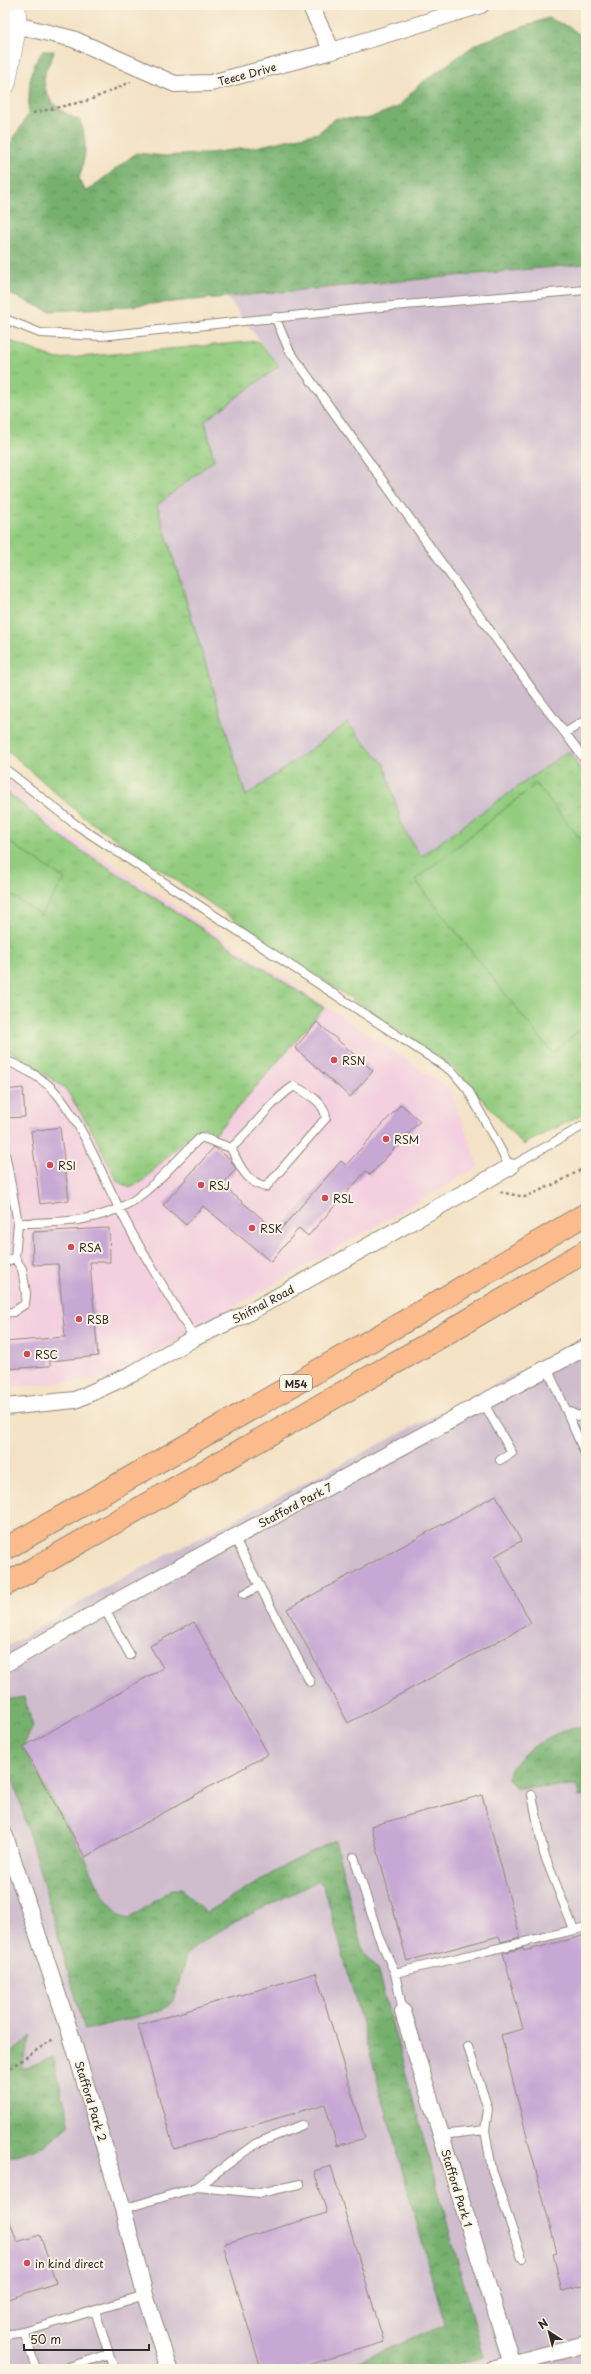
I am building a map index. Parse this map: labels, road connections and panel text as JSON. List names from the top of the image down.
{
  "streets": {
    "highway": ["M54"],
    "street": [
      "Teece Drive",
      "Shifnal Road",
      "Stafford Park 7",
      "Stafford Park 2",
      "Stafford Park 1"
    ]
  },
  "places": [
    "RSN",
    "RSM",
    "RSI",
    "RSJ",
    "RSL",
    "RSK",
    "RSA",
    "RSB",
    "RSC",
    "in kind direct"
  ],
  "scale_bar": "50 m",
  "north": "top left"
}
